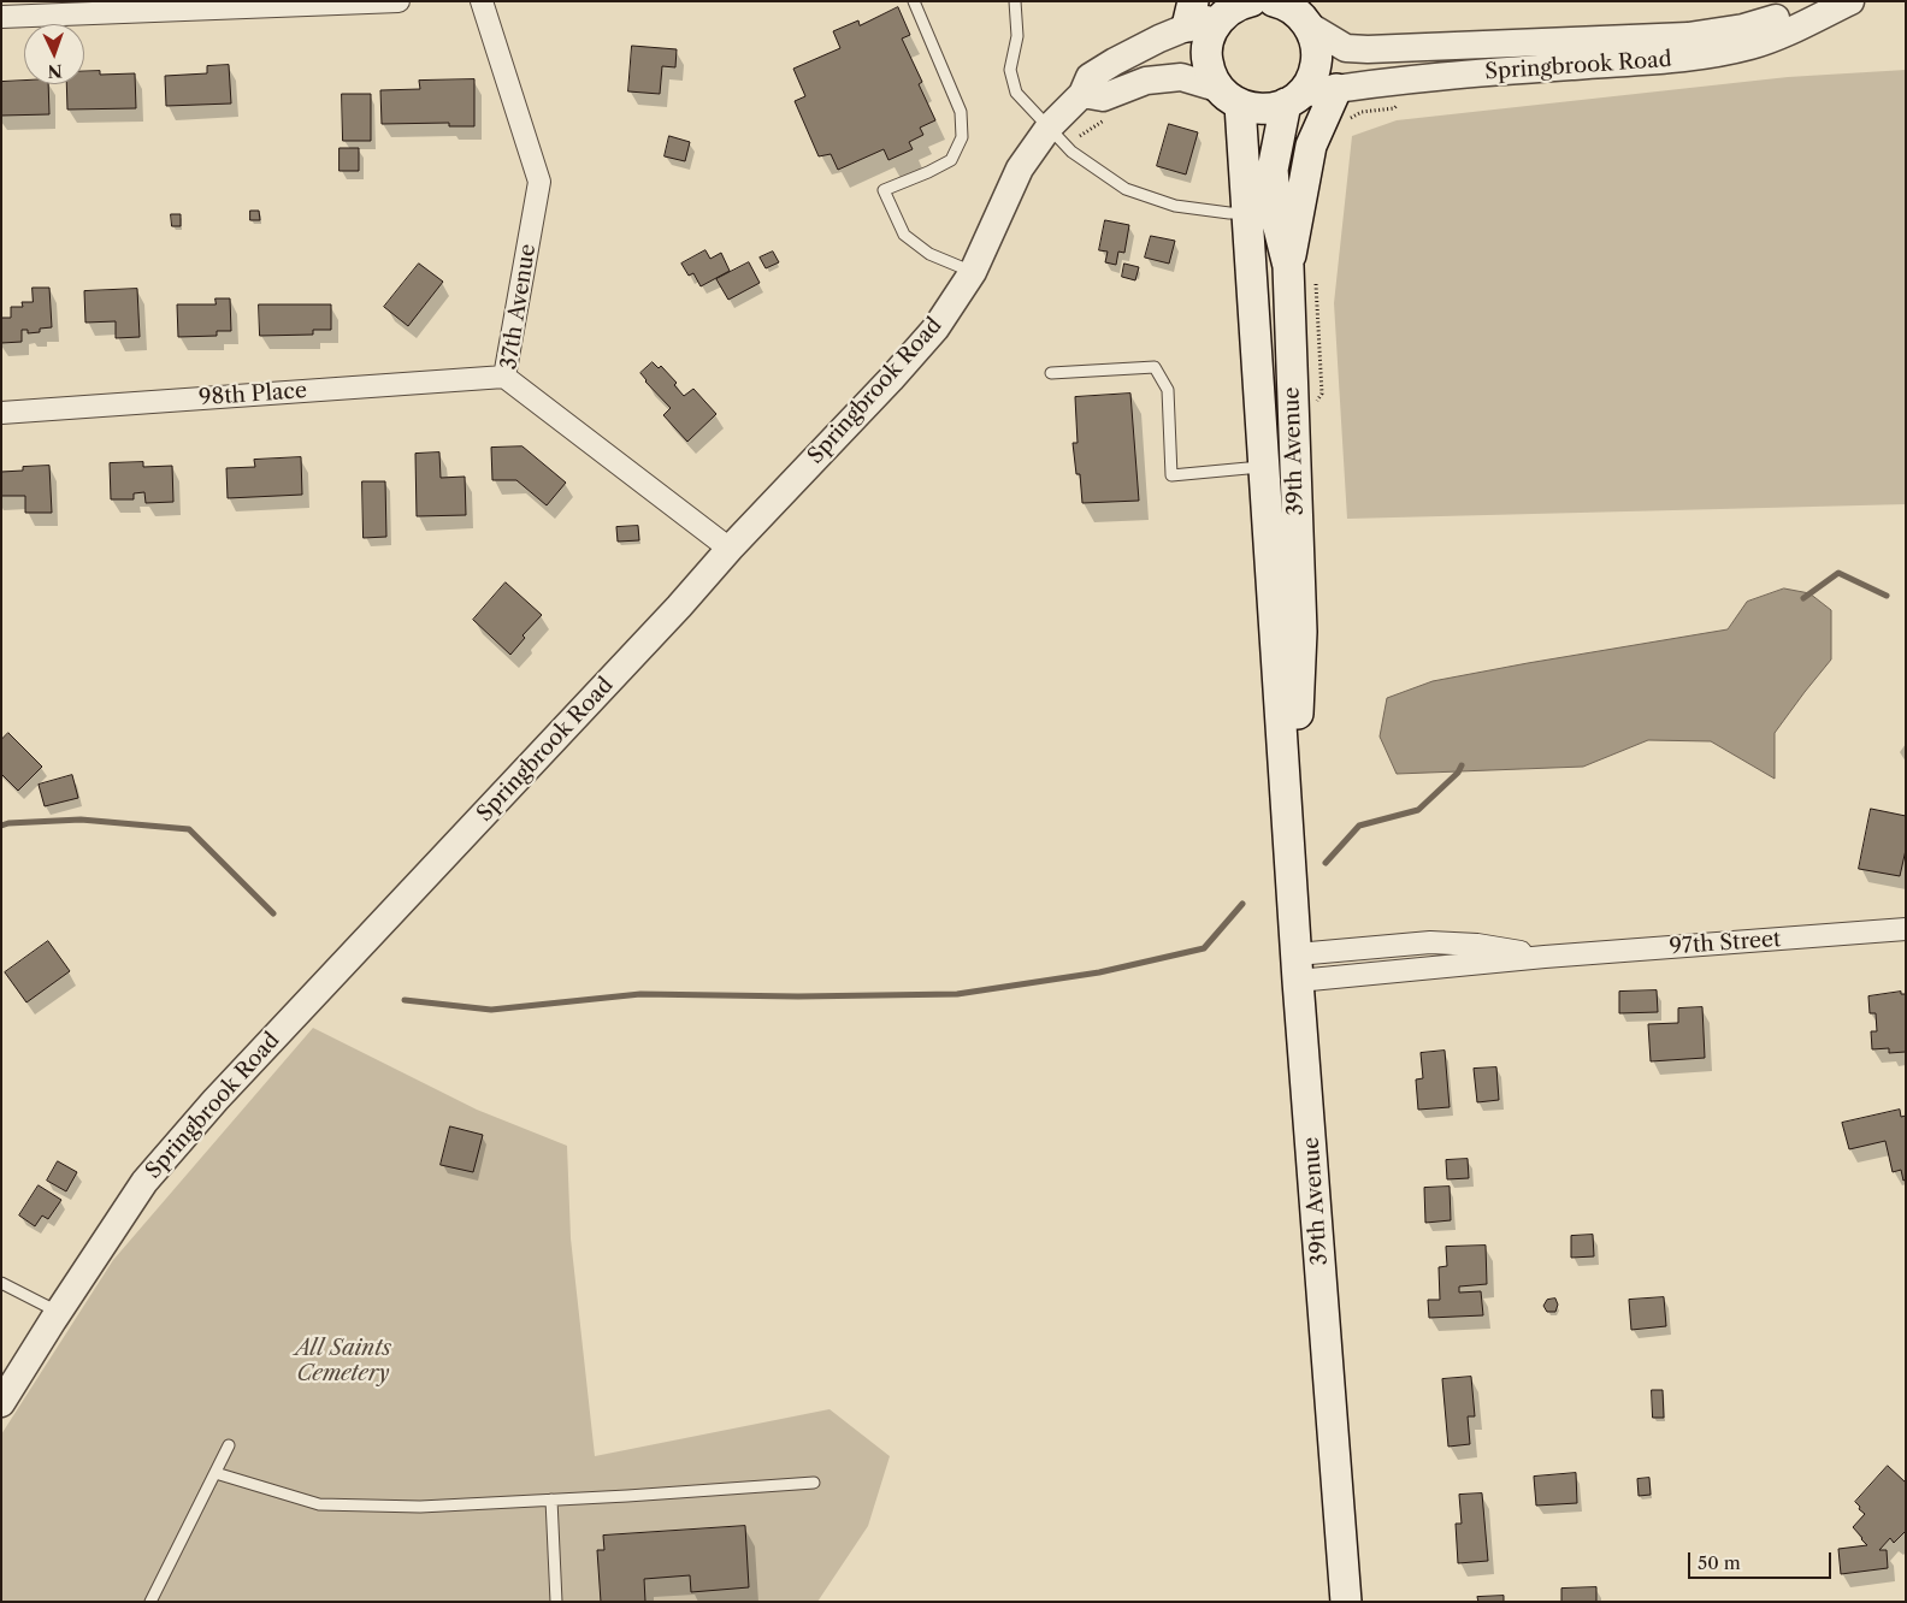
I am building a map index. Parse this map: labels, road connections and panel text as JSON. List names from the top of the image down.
{
  "streets": {
    "main road": ["39th Avenue"],
    "street": [
      "Springbrook Road",
      "37th Avenue",
      "98th Place",
      "97th Street"
    ]
  },
  "crossings": [
    ["Springbrook Road", "37th Avenue"],
    ["Springbrook Road", "39th Avenue"],
    ["37th Avenue", "98th Place"],
    ["39th Avenue", "97th Street"]
  ],
  "parks": ["All Saints Cemetery"],
  "scale_bar": "50 m",
  "north": "bottom"
}
